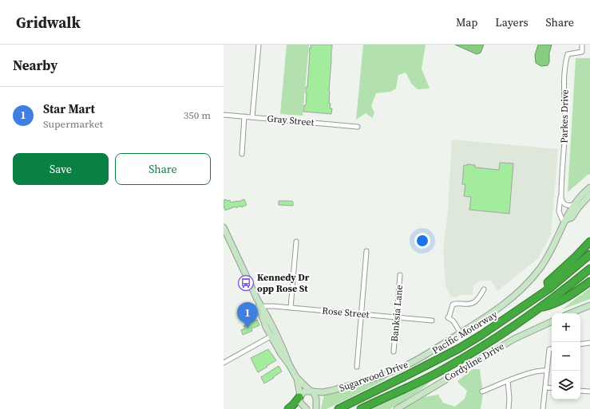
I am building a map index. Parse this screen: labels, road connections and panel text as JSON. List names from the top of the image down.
{
  "streets": {
    "highway": ["Pacific Motorway"],
    "street": [
      "Parkes Drive",
      "Gray Street",
      "Rose Street",
      "Banksia Lane",
      "Cordyline Drive",
      "Sugarwood Drive"
    ]
  },
  "crossings": [
    ["Parkes Drive", "Sugarwood Drive"],
    ["Rose Street", "Banksia Lane"]
  ],
  "places": {
    "bus stop": ["Kennedy Dr opp Rose St"]
  },
  "page": {
    "header": "Gridwalk",
    "nav": ["Map", "Layers", "Share"],
    "heading": "Nearby",
    "list": [
      {
        "mark": "1",
        "name": "Star Mart",
        "note": "Supermarket",
        "value": "350 m"
      }
    ],
    "buttons": ["Save", "Share"],
    "pins": "1",
    "map_buttons": ["+", "−"]
  }
}
